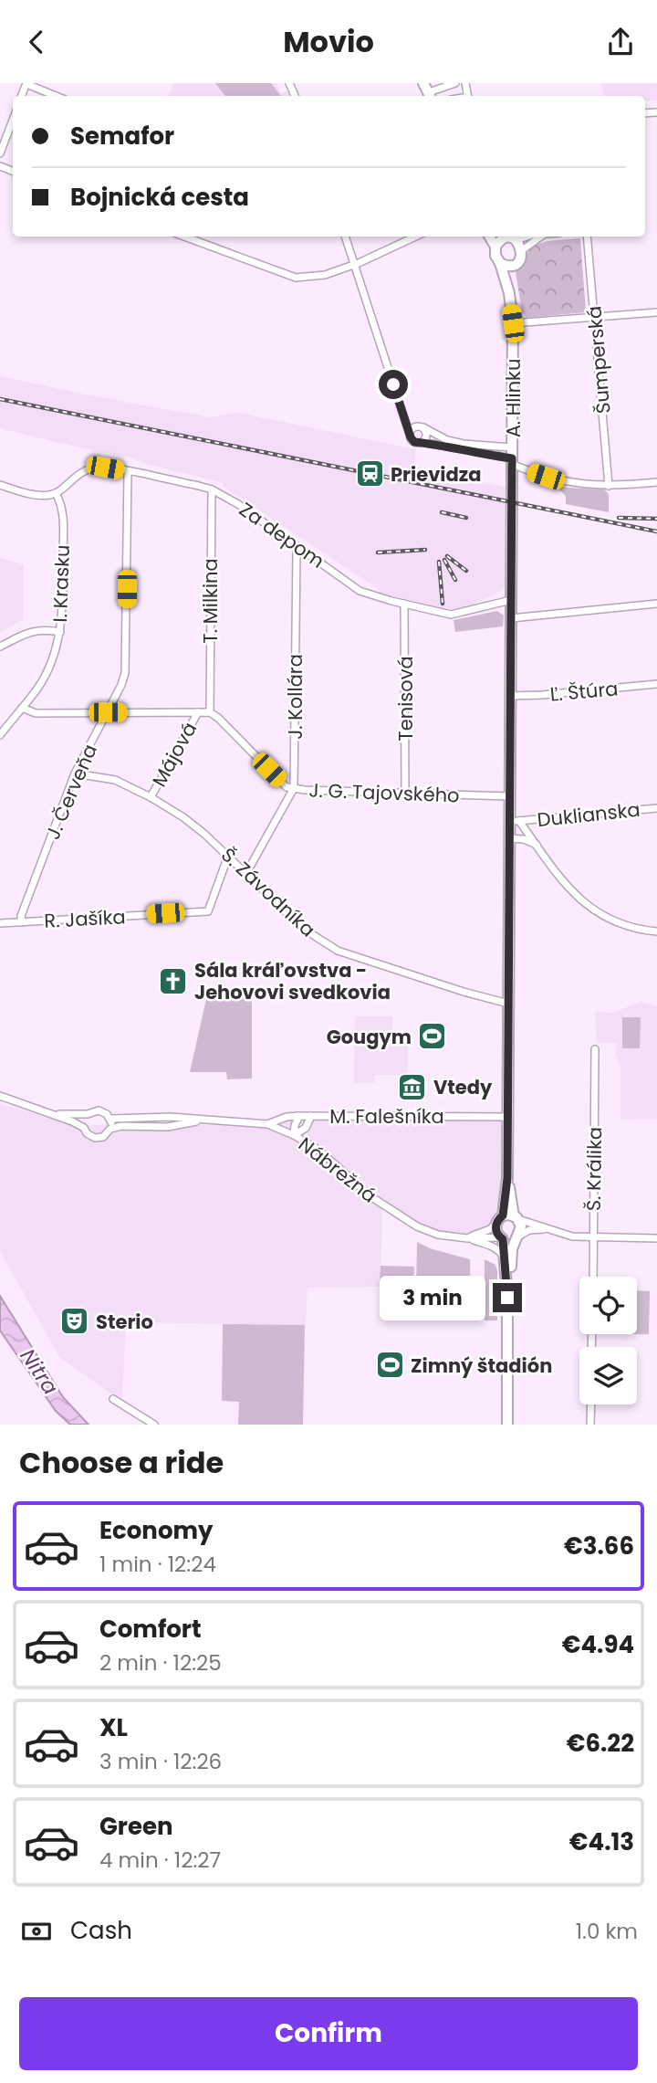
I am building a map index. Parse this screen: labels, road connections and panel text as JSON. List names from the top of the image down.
{
  "streets": {
    "street": [
      "Šumperská",
      "A. Hlinku",
      "Za depom",
      "I. Krasku",
      "T. Milkina",
      "Ľ. Štúra",
      "J. Kollára",
      "Tenisová",
      "Májová",
      "J. Červeňa",
      "J. G. Tajovského",
      "Duklianska",
      "Š. Závodníka",
      "R. Jašíka",
      "M. Falešníka",
      "Š. Králika",
      "Nábrežná"
    ]
  },
  "crossings": [
    ["A. Hlinku", "Za depom"],
    ["A. Hlinku", "Ľ. Štúra"],
    ["A. Hlinku", "J. G. Tajovského"],
    ["A. Hlinku", "Duklianska"],
    ["A. Hlinku", "Š. Závodníka"],
    ["A. Hlinku", "M. Falešníka"],
    ["Za depom", "I. Krasku"],
    ["Za depom", "T. Milkina"],
    ["Za depom", "J. Kollára"],
    ["Za depom", "Tenisová"],
    ["Za depom", "J. Červeňa"],
    ["T. Milkina", "J. G. Tajovského"],
    ["J. Kollára", "J. G. Tajovského"],
    ["J. Kollára", "Š. Závodníka"],
    ["Tenisová", "J. G. Tajovského"],
    ["Májová", "Š. Závodníka"],
    ["J. Červeňa", "Š. Závodníka"],
    ["J. Červeňa", "R. Jašíka"],
    ["Š. Závodníka", "R. Jašíka"],
    ["M. Falešníka", "Nábrežná"]
  ],
  "water": ["Nitra"],
  "places": {
    "station": ["Prievidza"],
    "church": ["Sála kráľovstva - Jehovovi svedkovia"],
    "sports": ["Gougym", "Zimný štadión"],
    "museum": ["Vtedy"],
    "theatre": ["Sterio"]
  },
  "page": {
    "header": "Movio",
    "banner": ["Semafor", "Bojnická cesta"],
    "bubble": "3 min",
    "heading": "Choose a ride",
    "list": [
      {
        "name": "Economy",
        "note": "1 min · 12:24",
        "value": "€3.66"
      },
      {
        "name": "Comfort",
        "note": "2 min · 12:25",
        "value": "€4.94"
      },
      {
        "name": "XL",
        "note": "3 min · 12:26",
        "value": "€6.22"
      },
      {
        "name": "Green",
        "note": "4 min · 12:27",
        "value": "€4.13"
      }
    ],
    "pay": ["Cash", "1.0 km"],
    "buttons": "Confirm"
  }
}
